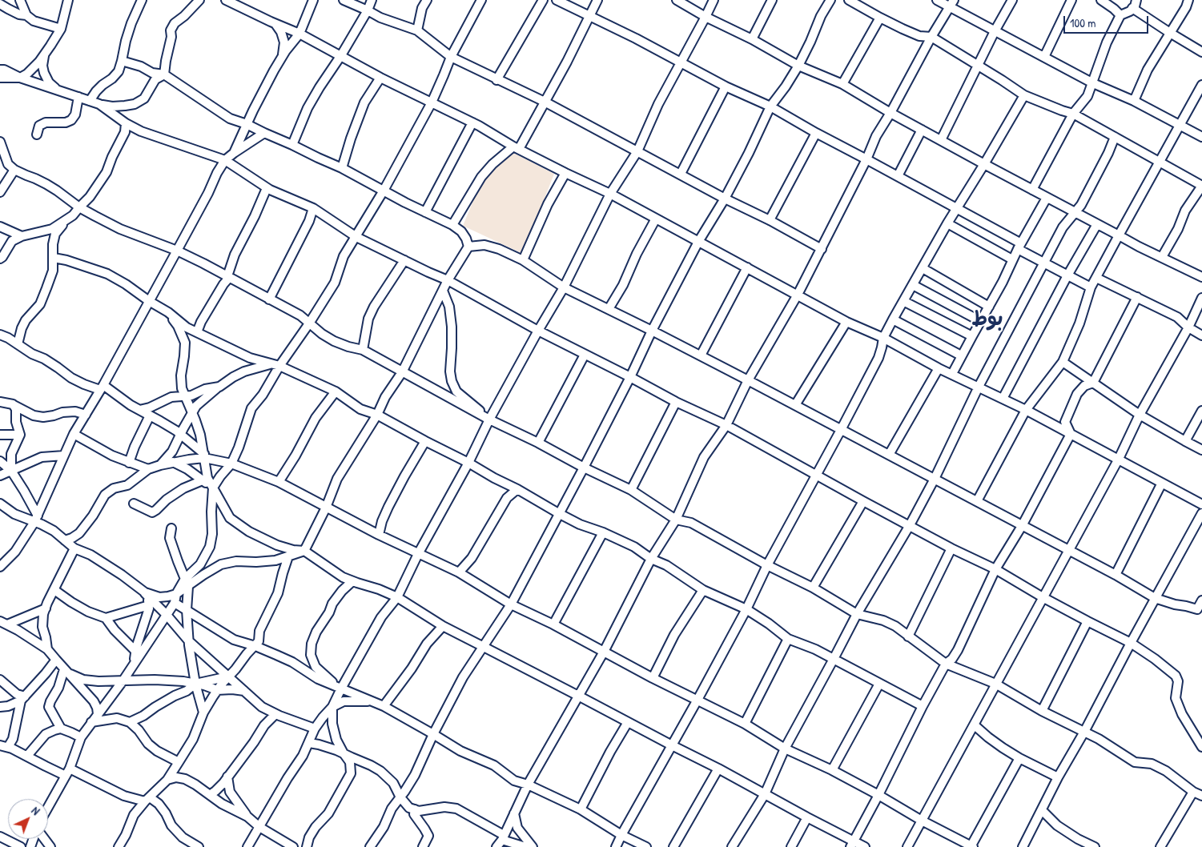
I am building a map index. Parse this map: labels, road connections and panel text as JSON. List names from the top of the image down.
{
  "districts": ["بوط"],
  "scale_bar": "100 m",
  "north": "top right"
}
